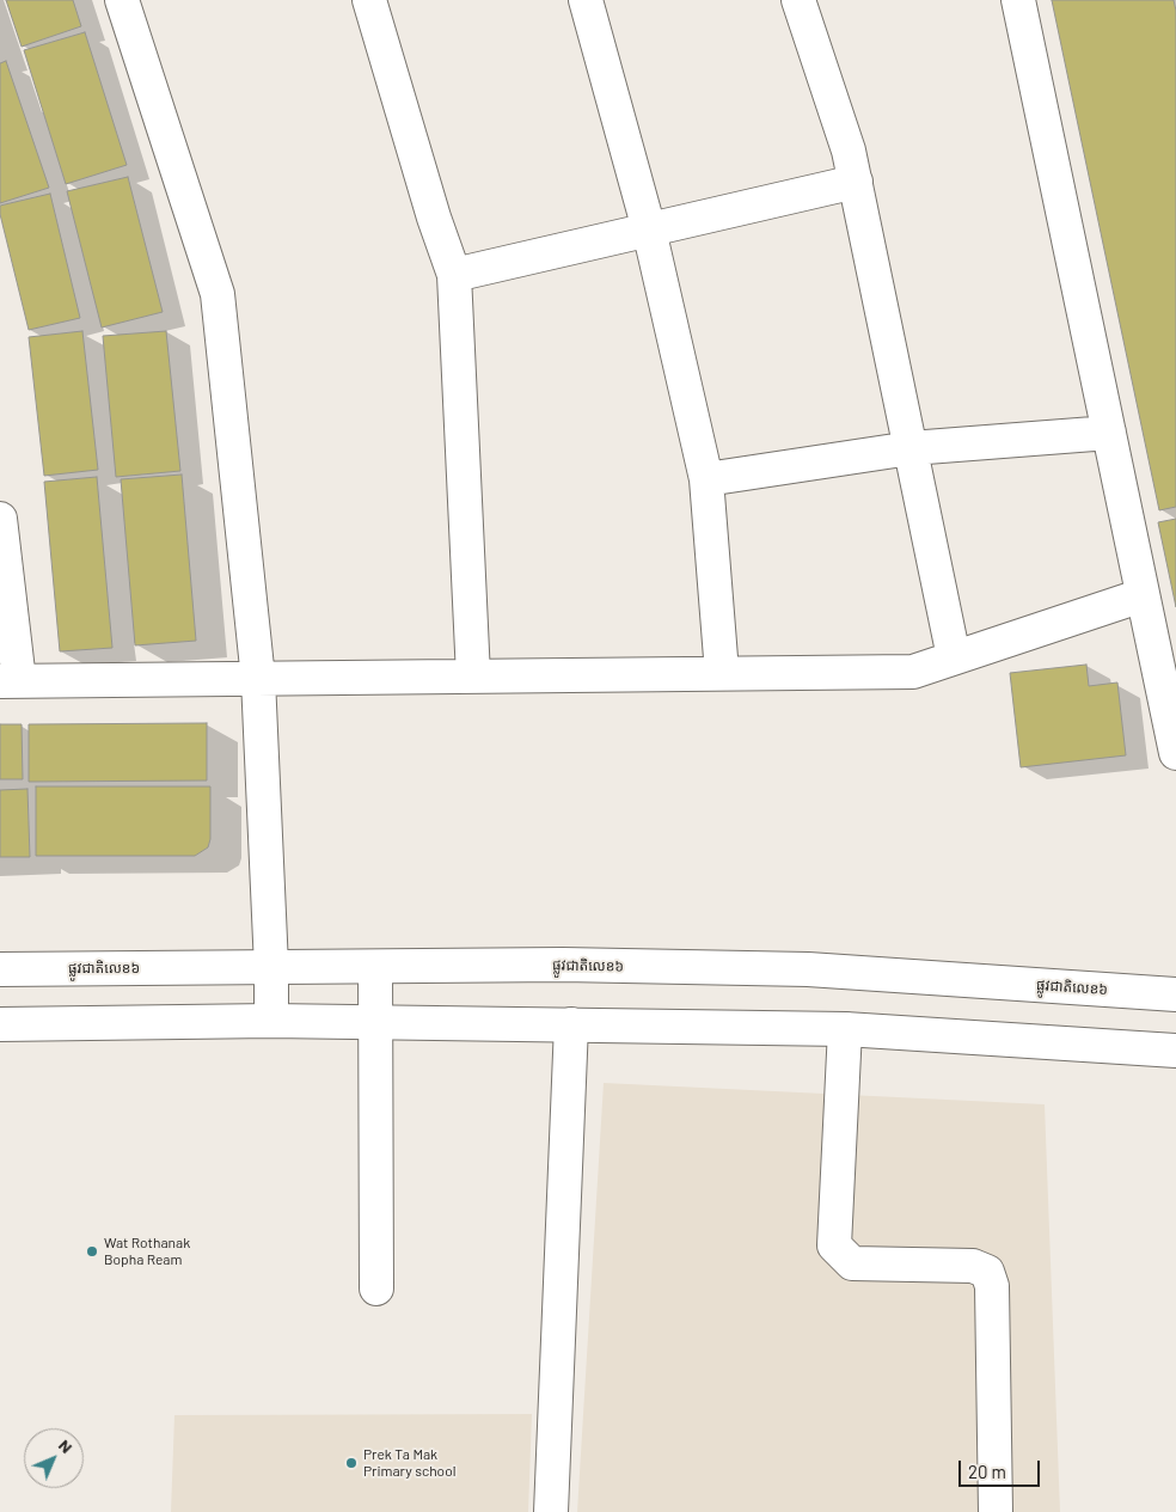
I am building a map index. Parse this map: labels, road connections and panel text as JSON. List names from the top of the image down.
{
  "streets": {
    "main road": ["ផ្លូវជាតិលេខ៦"]
  },
  "places": ["Wat Rothanak Bopha Ream", "Prek Ta Mak Primary school"],
  "scale_bar": "20 m",
  "north": "top right"
}
